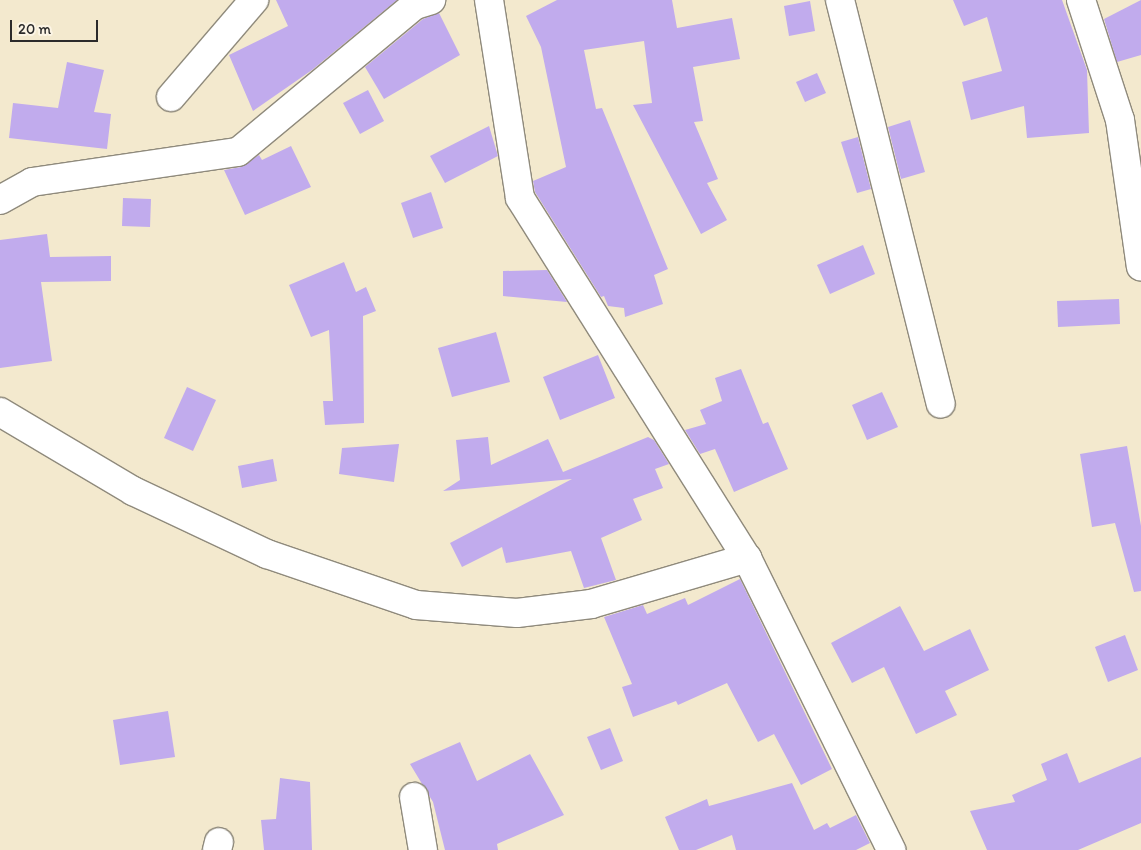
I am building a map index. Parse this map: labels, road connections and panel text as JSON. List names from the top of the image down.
{
  "scale_bar": "20 m"
}
